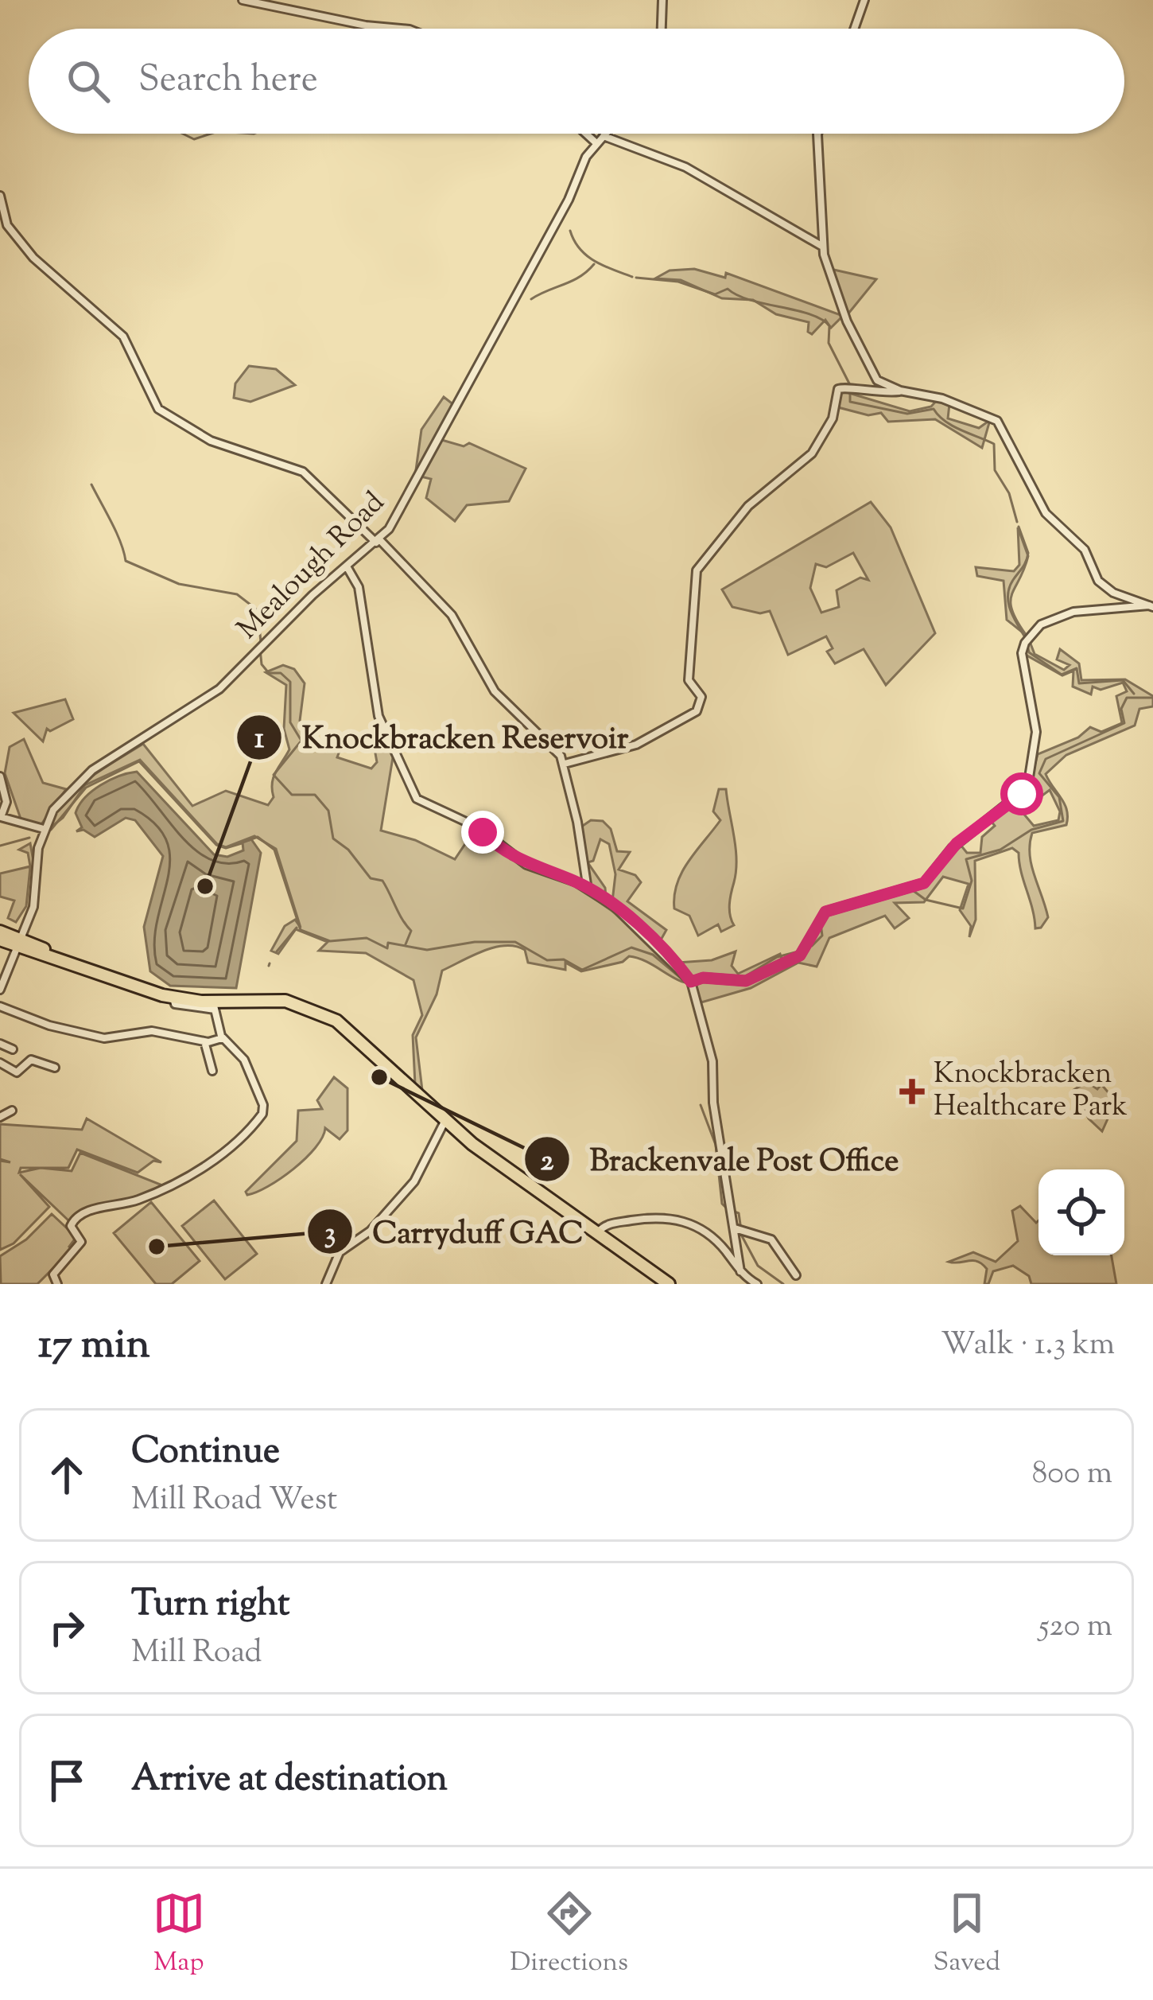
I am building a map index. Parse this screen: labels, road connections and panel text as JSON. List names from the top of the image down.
{
  "streets": {
    "street": ["Mealough Road"]
  },
  "places": {
    "other": ["Knockbracken Reservoir", "Brackenvale Post Office", "Carryduff GAC"],
    "health": ["Knockbracken Healthcare Park"]
  },
  "page": {
    "search": "Search here",
    "heading": ["17 min", "Walk · 1.3 km"],
    "list": [
      ["Continue", "Mill Road West", "800 m"],
      ["Turn right", "Mill Road", "520 m"],
      "Arrive at destination"
    ],
    "nav": ["Map", "Directions", "Saved"]
  }
}
